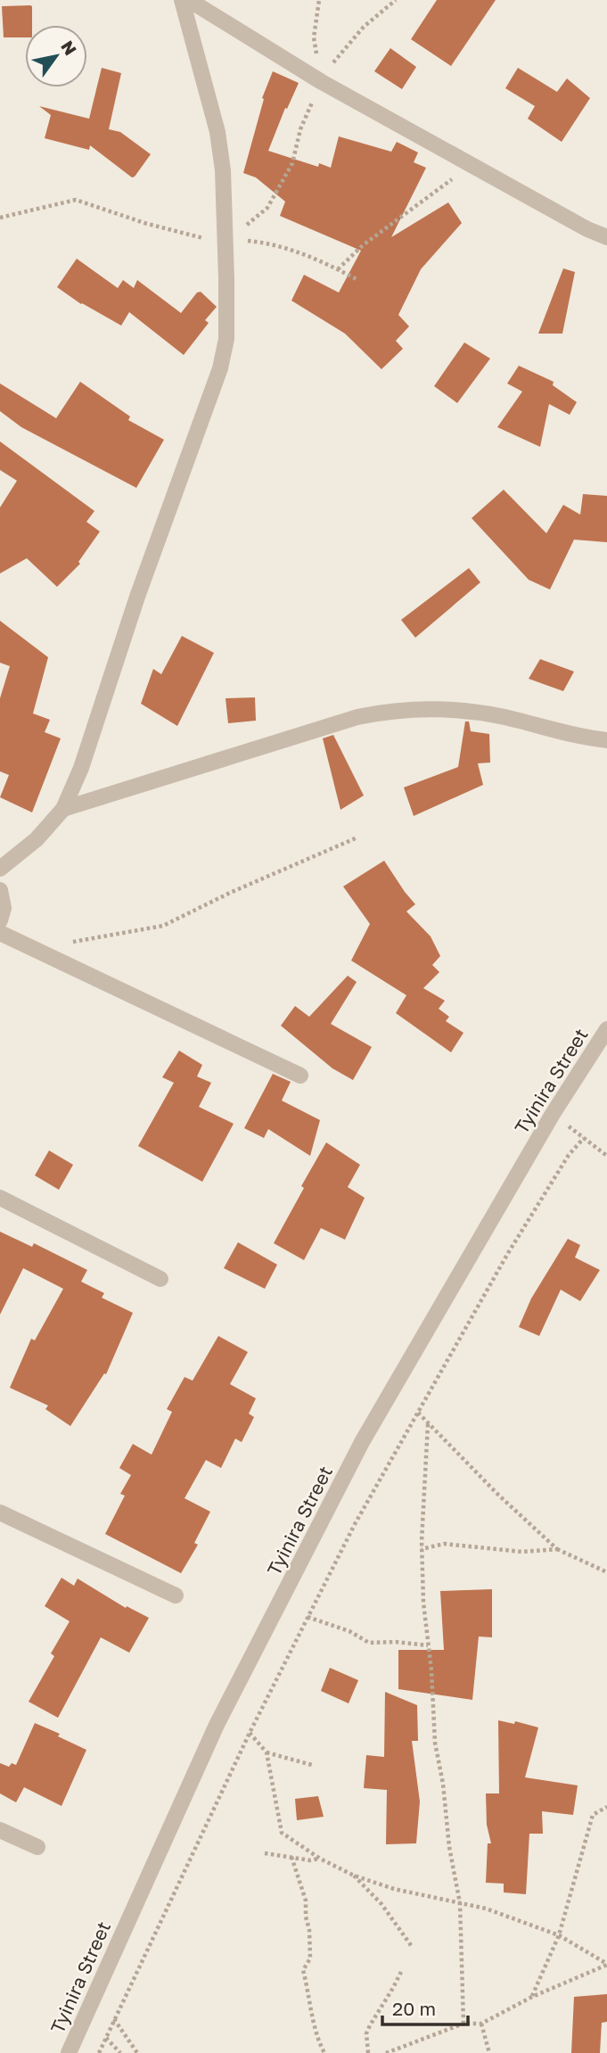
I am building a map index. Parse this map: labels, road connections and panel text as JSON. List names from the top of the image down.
{
  "streets": {
    "street": ["Tyinira Street"]
  },
  "scale_bar": "20 m",
  "north": "top right"
}
